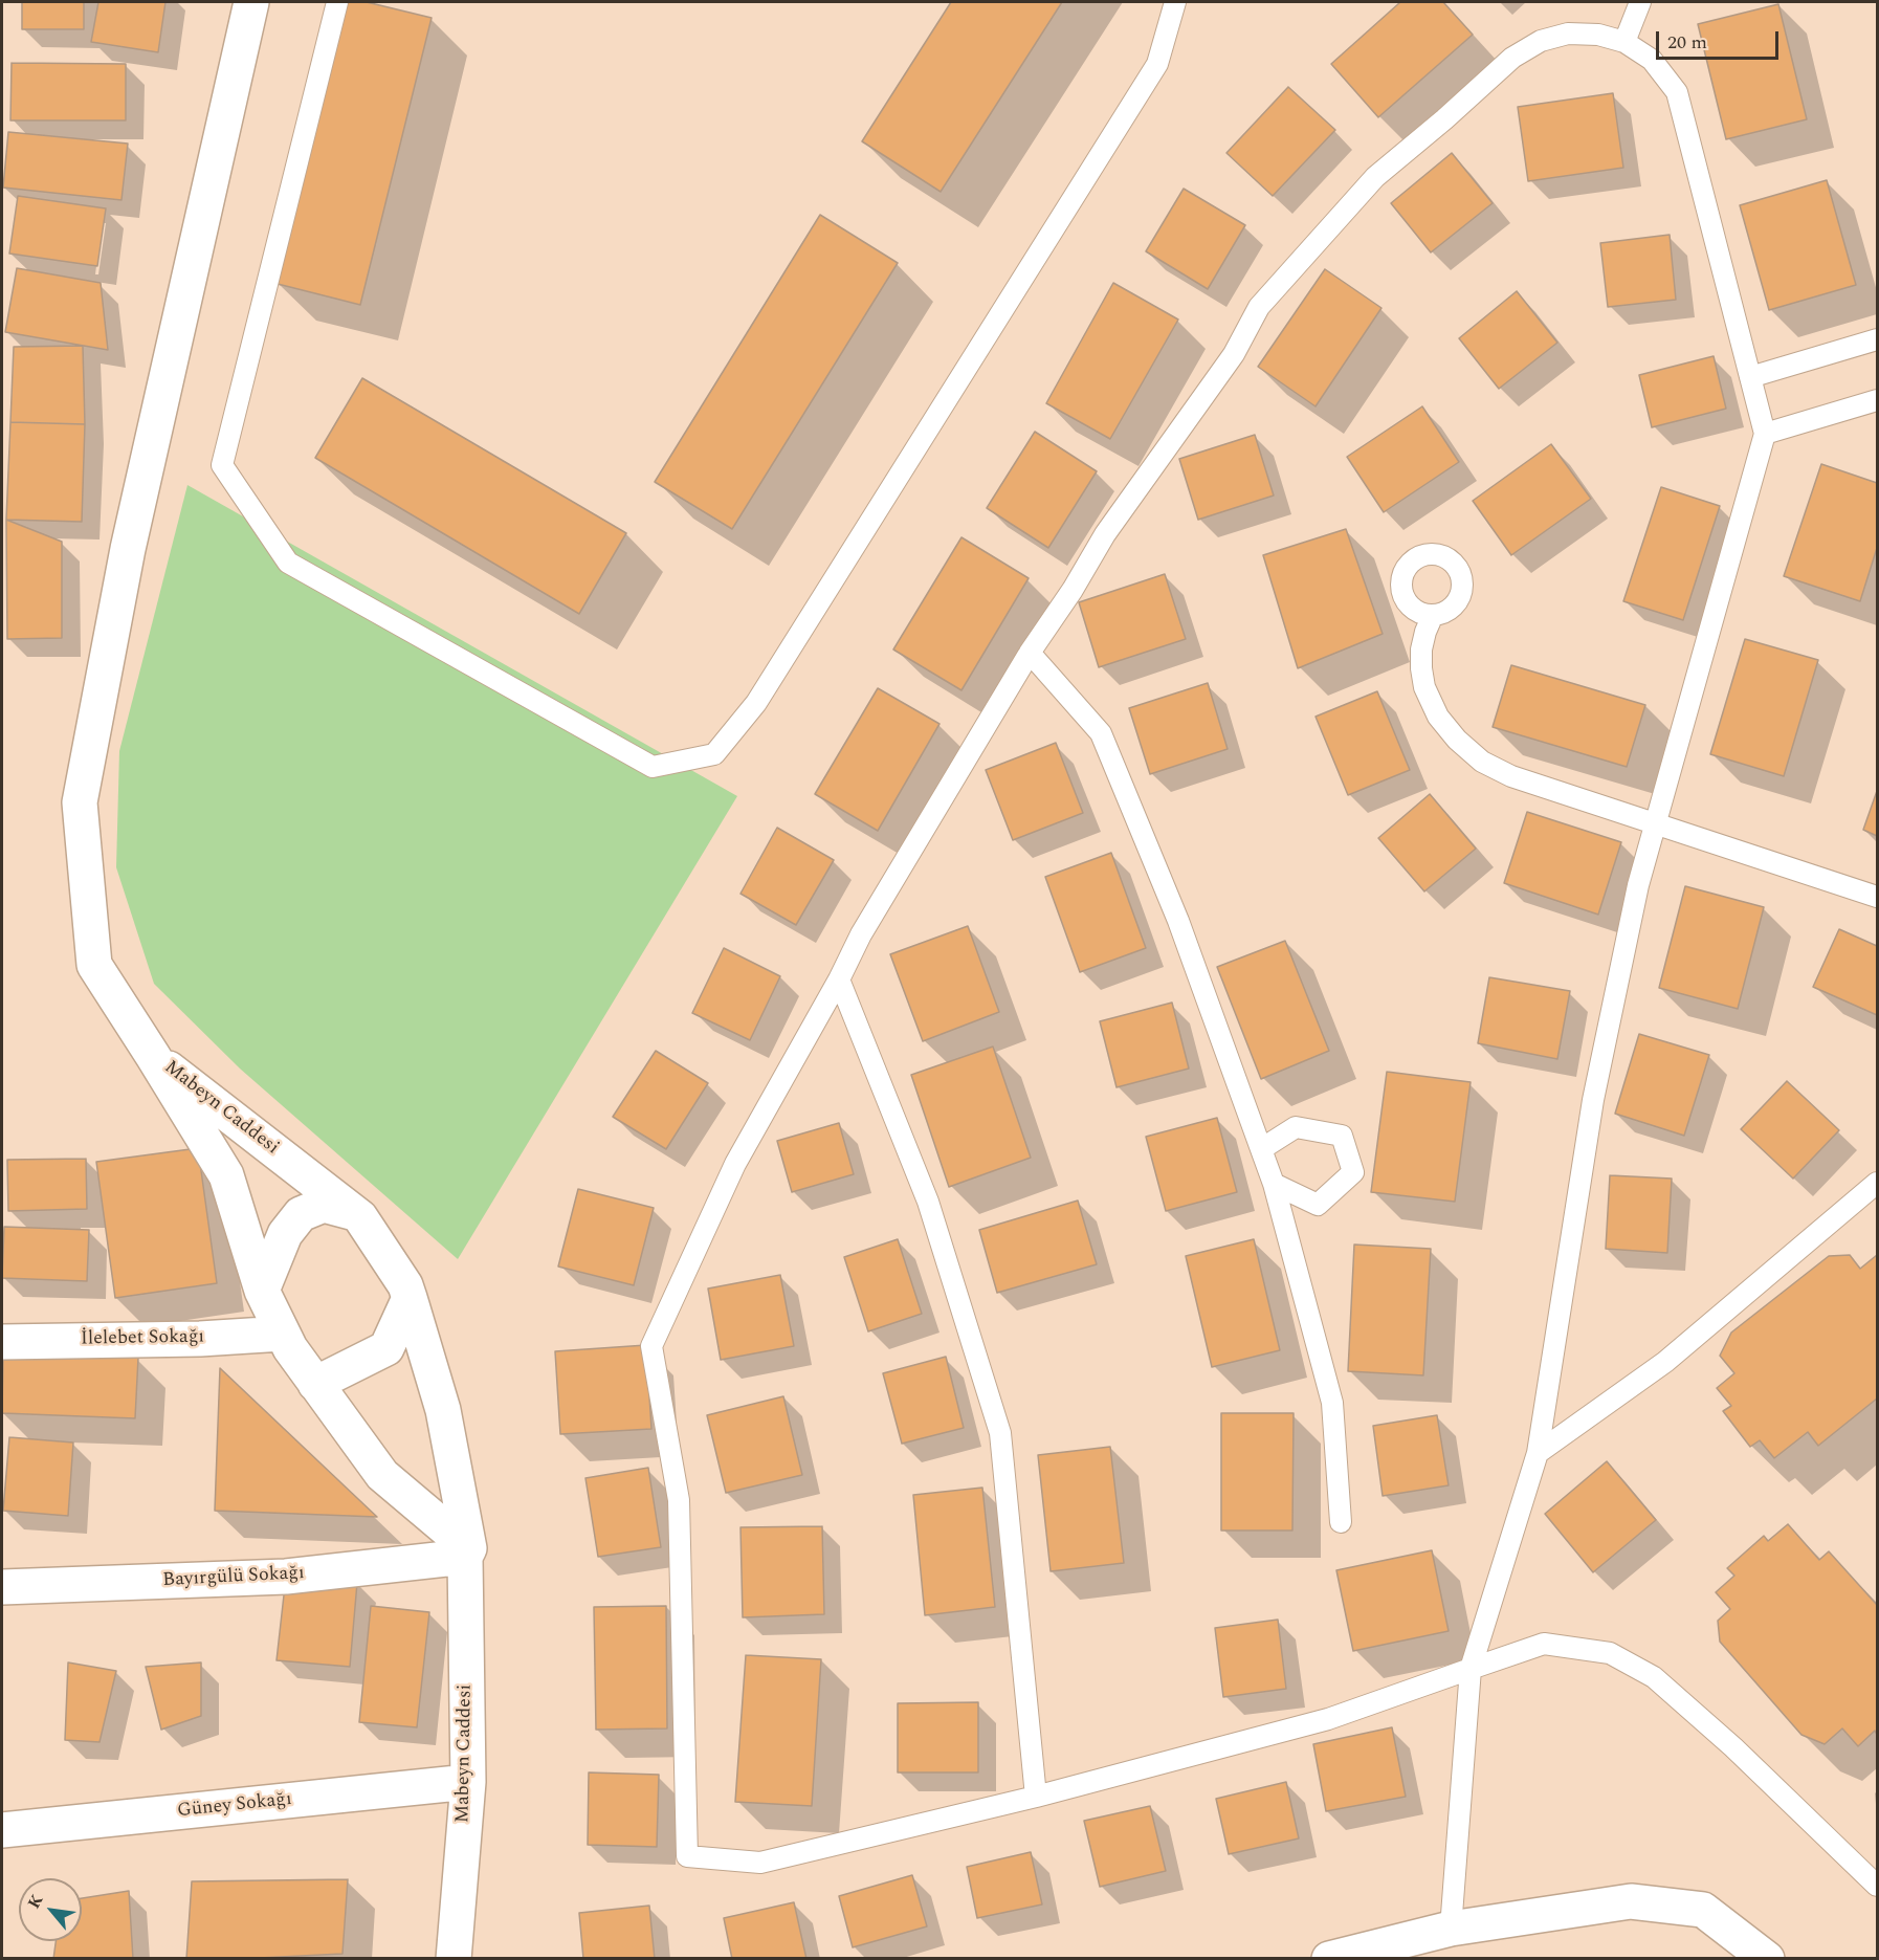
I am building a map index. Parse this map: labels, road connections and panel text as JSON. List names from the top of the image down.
{
  "streets": {
    "street": [
      "Mabeyn Caddesi",
      "İlelebet Sokağı",
      "Bayırgülü Sokağı",
      "Güney Sokağı"
    ]
  },
  "crossings": [
    ["Mabeyn Caddesi", "İlelebet Sokağı"],
    ["Mabeyn Caddesi", "Bayırgülü Sokağı"],
    ["Mabeyn Caddesi", "Güney Sokağı"]
  ],
  "scale_bar": "20 m",
  "north": "top left"
}
